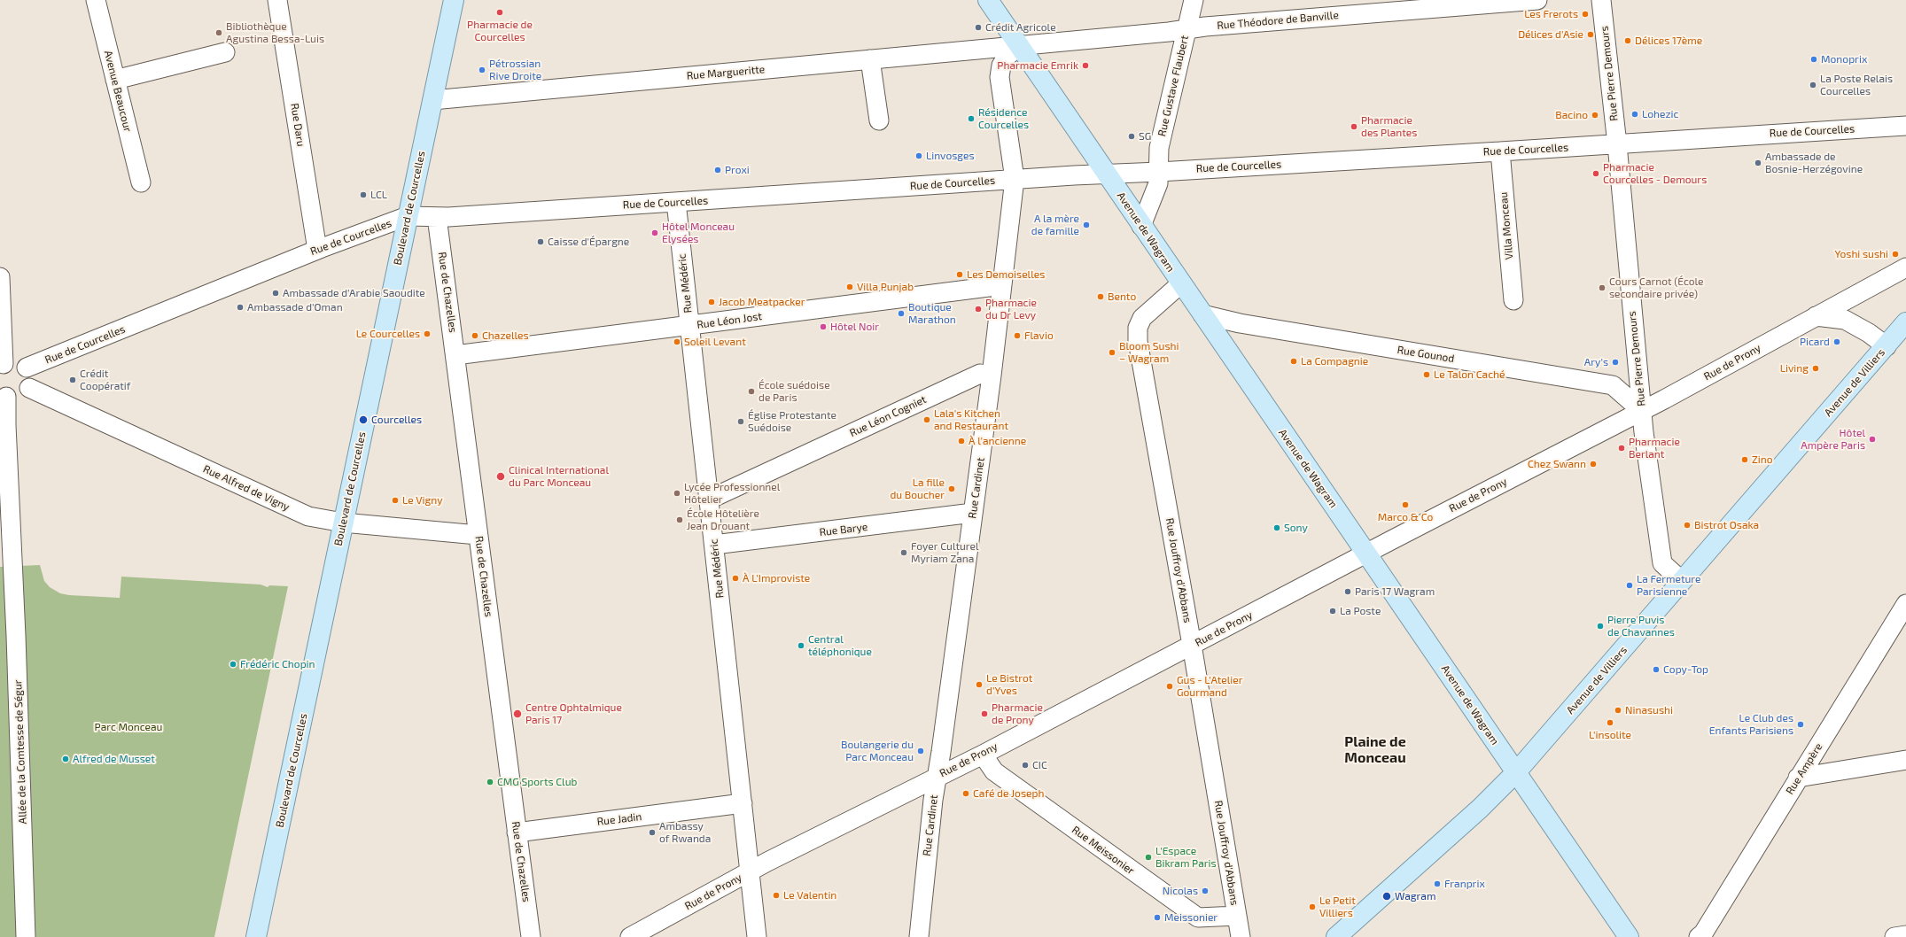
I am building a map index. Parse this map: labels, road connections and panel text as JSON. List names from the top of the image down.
{
  "streets": {
    "main road": ["Boulevard de Courcelles", "Avenue de Wagram", "Avenue de Villiers"],
    "street": [
      "Rue Théodore de Banville",
      "Rue Margueritte",
      "Rue Pierre Demours",
      "Rue Gustave Flaubert",
      "Avenue Beaucour",
      "Rue Daru",
      "Rue de Courcelles",
      "Villa Monceau",
      "Rue Médéric",
      "Rue de Chazelles",
      "Rue Léon Jost",
      "Rue Gounod",
      "Rue de Prony",
      "Rue Léon Cogniet",
      "Rue Alfred de Vigny",
      "Rue Cardinet",
      "Rue Barye",
      "Rue Jouffroy d'Abbans",
      "Allée de la Comtesse de Ségur",
      "Rue Ampère",
      "Rue Jadin",
      "Rue Meissonier"
    ]
  },
  "crossings": [
    ["Rue Théodore de Banville", "Rue Margueritte"],
    ["Rue Théodore de Banville", "Rue Gustave Flaubert"],
    ["Rue Théodore de Banville", "Avenue de Wagram"],
    ["Rue Théodore de Banville", "Rue Cardinet"],
    ["Rue Margueritte", "Boulevard de Courcelles"],
    ["Rue Margueritte", "Avenue de Wagram"],
    ["Rue Margueritte", "Rue Cardinet"],
    ["Rue Pierre Demours", "Rue de Courcelles"],
    ["Rue Pierre Demours", "Rue Gounod"],
    ["Rue Pierre Demours", "Rue de Prony"],
    ["Rue Pierre Demours", "Avenue de Villiers"],
    ["Rue Gustave Flaubert", "Rue de Courcelles"],
    ["Rue Gustave Flaubert", "Avenue de Wagram"],
    ["Rue Daru", "Rue de Courcelles"],
    ["Rue de Courcelles", "Boulevard de Courcelles"],
    ["Rue de Courcelles", "Villa Monceau"],
    ["Rue de Courcelles", "Avenue de Wagram"],
    ["Rue de Courcelles", "Rue Médéric"],
    ["Rue de Courcelles", "Rue de Chazelles"],
    ["Rue de Courcelles", "Rue Cardinet"],
    ["Boulevard de Courcelles", "Rue Alfred de Vigny"],
    ["Avenue de Wagram", "Rue Gounod"],
    ["Avenue de Wagram", "Rue de Prony"],
    ["Avenue de Wagram", "Avenue de Villiers"],
    ["Avenue de Wagram", "Rue Cardinet"],
    ["Avenue de Wagram", "Rue Jouffroy d'Abbans"],
    ["Rue Médéric", "Rue Léon Jost"],
    ["Rue Médéric", "Rue de Prony"],
    ["Rue Médéric", "Rue Léon Cogniet"],
    ["Rue Médéric", "Rue Barye"],
    ["Rue Médéric", "Rue Jadin"],
    ["Rue de Chazelles", "Rue Léon Jost"],
    ["Rue de Chazelles", "Rue Alfred de Vigny"],
    ["Rue de Chazelles", "Rue Jadin"],
    ["Rue Léon Jost", "Rue Cardinet"],
    ["Rue Gounod", "Rue de Prony"],
    ["Rue de Prony", "Rue Cardinet"],
    ["Rue de Prony", "Rue Jouffroy d'Abbans"],
    ["Rue de Prony", "Rue Meissonier"],
    ["Rue Léon Cogniet", "Rue Cardinet"],
    ["Rue Cardinet", "Rue Barye"],
    ["Rue Jouffroy d'Abbans", "Rue Meissonier"]
  ],
  "districts": ["Plaine de Monceau"],
  "parks": ["Parc Monceau"],
  "places": [
    "Pharmacie de Courcelles",
    "Les Frerots",
    "Crédit Agricole",
    "Bibliothèque Agustina Bessa-Luis",
    "Délices d'Asie",
    "Délices 17ème",
    "Monoprix",
    "Pharmacie Emrik",
    "Pétrossian Rive Droite",
    "La Poste Relais Courcelles",
    "Lohezic",
    "Bacino",
    "Résidence Courcelles",
    "Pharmacie des Plantes",
    "SG",
    "Linvosges",
    "Ambassade de Bosnie-Herzégovine",
    "Proxi",
    "Pharmacie Courcelles - Demours",
    "LCL",
    "A la mère de famille",
    "Hôtel Monceau Elysées",
    "Caisse d'Épargne",
    "Yoshi sushi",
    "Les Demoiselles",
    "Villa Punjab",
    "Cours Carnot (École secondaire privée)",
    "Ambassade d'Arabie Saoudite",
    "Bento",
    "Jacob Meatpacker",
    "Ambassade d'Oman",
    "Pharmacie du Dr Levy",
    "Boutique Marathon",
    "Hôtel Noir",
    "Le Courcelles",
    "Chazelles",
    "Flavio",
    "Soleil Levant",
    "Picard",
    "Bloom Sushi – Wagram",
    "La Compagnie",
    "Ary's",
    "Living",
    "Le Talon Caché",
    "Crédit Coopératif",
    "École suédoise de Paris",
    "Courcelles",
    "Lala's Kitchen and Restaurant",
    "Église Protestante Suédoise",
    "Hôtel Ampère Paris",
    "À l'ancienne",
    "Pharmacie Berlant",
    "Zino",
    "Chez Swann",
    "Clinical International du Parc Monceau",
    "La fille du Boucher",
    "Lycée Professionnel Hôtelier",
    "Le Vigny",
    "Marco & Co",
    "École Hôtelière Jean Drouant",
    "Bistrot Osaka",
    "Sony",
    "Foyer Culturel Myriam Zana",
    "À L'Improviste",
    "La Fermeture Parisienne",
    "Paris 17 Wagram",
    "La Poste",
    "Pierre Puvis de Chavannes",
    "Central téléphonique",
    "Frédéric Chopin",
    "Copy-Top",
    "Le Bistrot d'Yves",
    "Gus - L'Atelier Gourmand",
    "Ninasushi",
    "Centre Ophtalmique Paris 17",
    "Pharmacie de Prony",
    "L'insolite",
    "Le Club des Enfants Parisiens",
    "Boulangerie du Parc Monceau",
    "Alfred de Musset",
    "CIC",
    "CMG Sports Club",
    "Café de Joseph",
    "Ambassy of Rwanda",
    "L'Espace Bikram Paris",
    "Franprix",
    "Nicolas",
    "Le Valentin",
    "Wagram",
    "Le Petit Villiers",
    "Meissonier"
  ]
}
